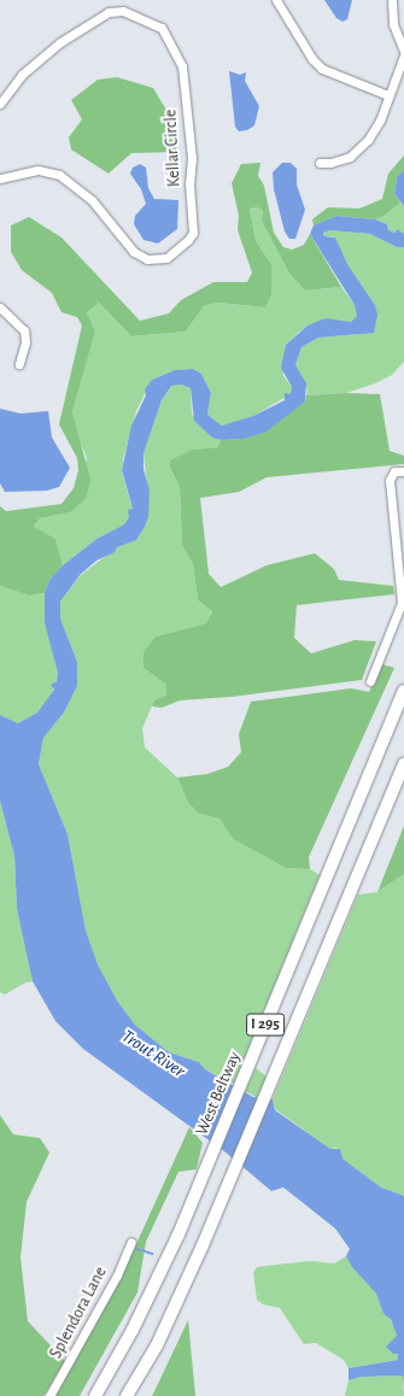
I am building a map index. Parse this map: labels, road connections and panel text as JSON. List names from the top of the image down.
{
  "streets": {
    "highway": ["I 295", "West Beltway"],
    "street": ["Kellar Circle", "Splendora Lane"]
  },
  "water": ["Trout River"]
}
